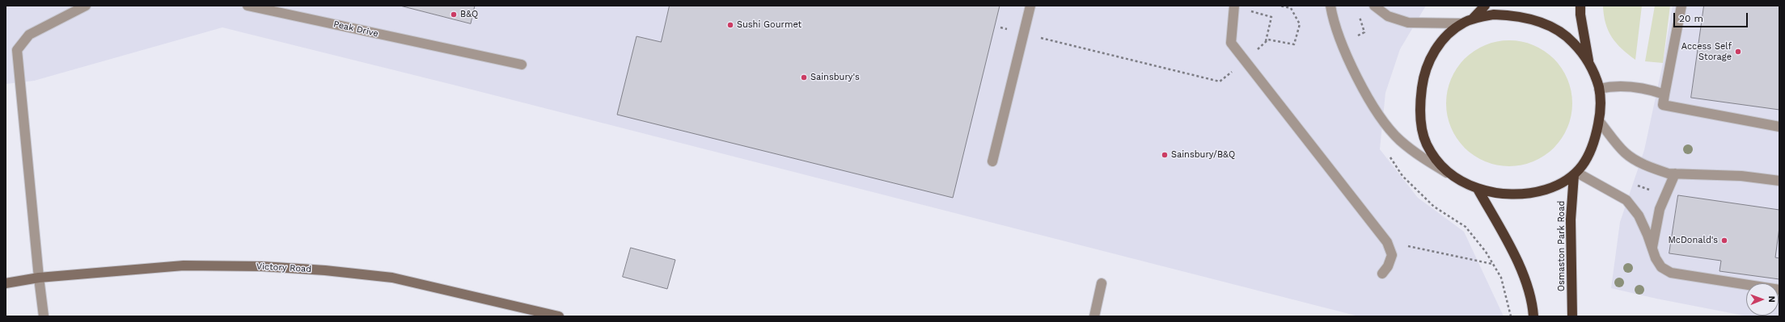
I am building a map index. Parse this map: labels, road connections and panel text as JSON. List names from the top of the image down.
{
  "streets": {
    "highway": ["Osmaston Park Road"],
    "street": ["Peak Drive", "Victory Road"]
  },
  "places": [
    "B&Q",
    "Sushi Gourmet",
    "Access Self Storage",
    "Sainsbury's",
    "Sainsbury/B&Q",
    "McDonald's"
  ],
  "scale_bar": "20 m",
  "north": "right"
}
